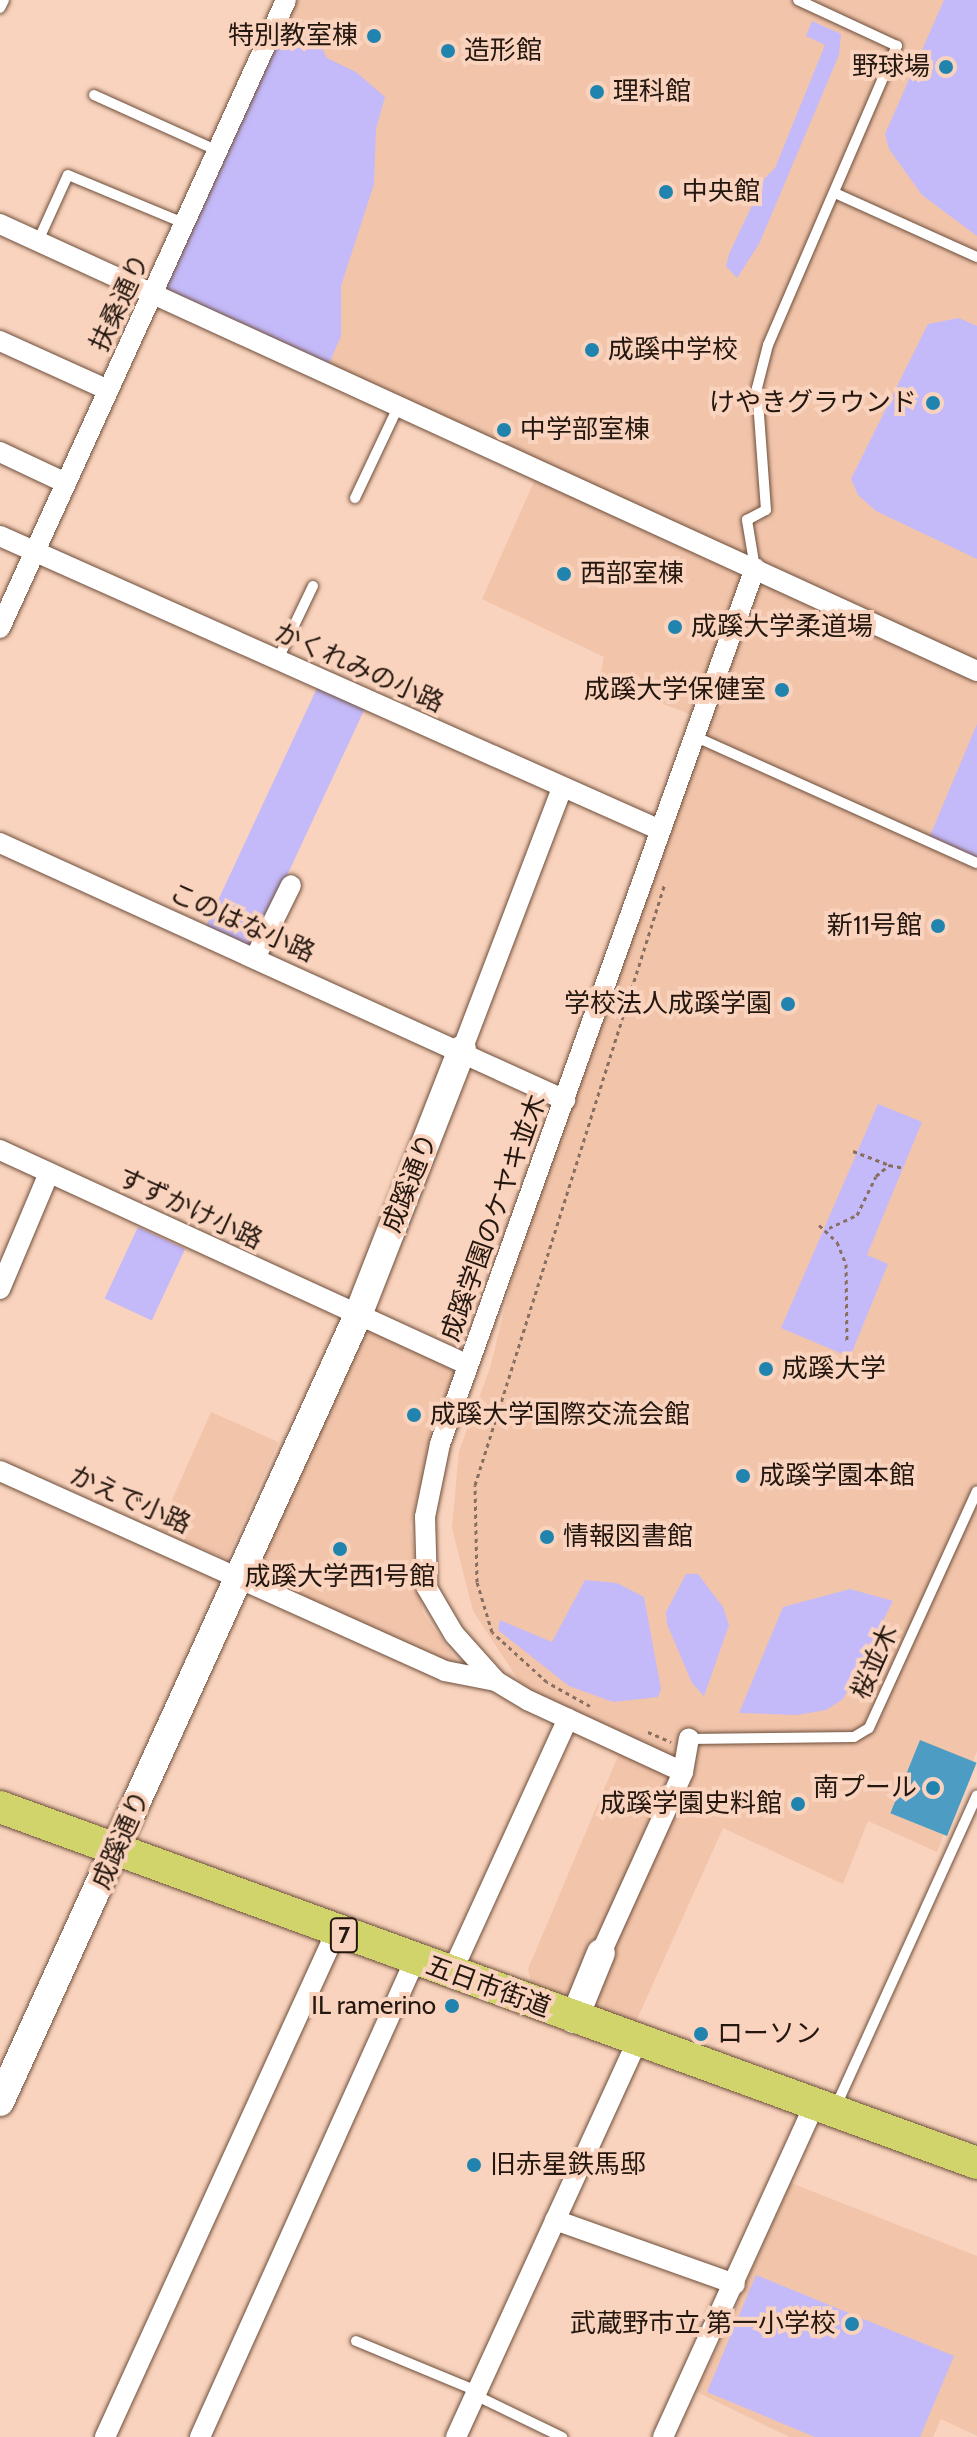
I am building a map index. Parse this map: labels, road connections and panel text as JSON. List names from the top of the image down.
{
  "streets": {
    "main road": ["7", "五日市街道"],
    "street": [
      "扶桑通り",
      "かくれみの小路",
      "このはな小路",
      "成蹊通り",
      "すずかけ小路",
      "成蹊学園のケヤキ並木",
      "かえで小路"
    ],
    "lane": ["桜並木"]
  },
  "crossings": [
    ["扶桑通り", "かくれみの小路"],
    ["かくれみの小路", "成蹊学園のケヤキ並木"],
    ["このはな小路", "成蹊通り"],
    ["このはな小路", "成蹊学園のケヤキ並木"],
    ["成蹊通り", "すずかけ小路"],
    ["成蹊通り", "かえで小路"],
    ["成蹊通り", "五日市街道"],
    ["すずかけ小路", "成蹊学園のケヤキ並木"],
    ["成蹊学園のケヤキ並木", "かえで小路"]
  ],
  "places": [
    "特別教室棟",
    "造形館",
    "野球場",
    "理科館",
    "中央館",
    "成蹊中学校",
    "けやきグラウンド",
    "中学部室棟",
    "西部室棟",
    "成蹊大学柔道場",
    "成蹊大学保健室",
    "新11号館",
    "学校法人成蹊学園",
    "成蹊大学",
    "成蹊大学国際交流会館",
    "成蹊学園本館",
    "情報図書館",
    "成蹊大学西1号館",
    "南プール",
    "成蹊学園史料館",
    "IL ramerino",
    "ローソン",
    "旧赤星鉄馬邸",
    "武蔵野市立 第一小学校"
  ]
}
